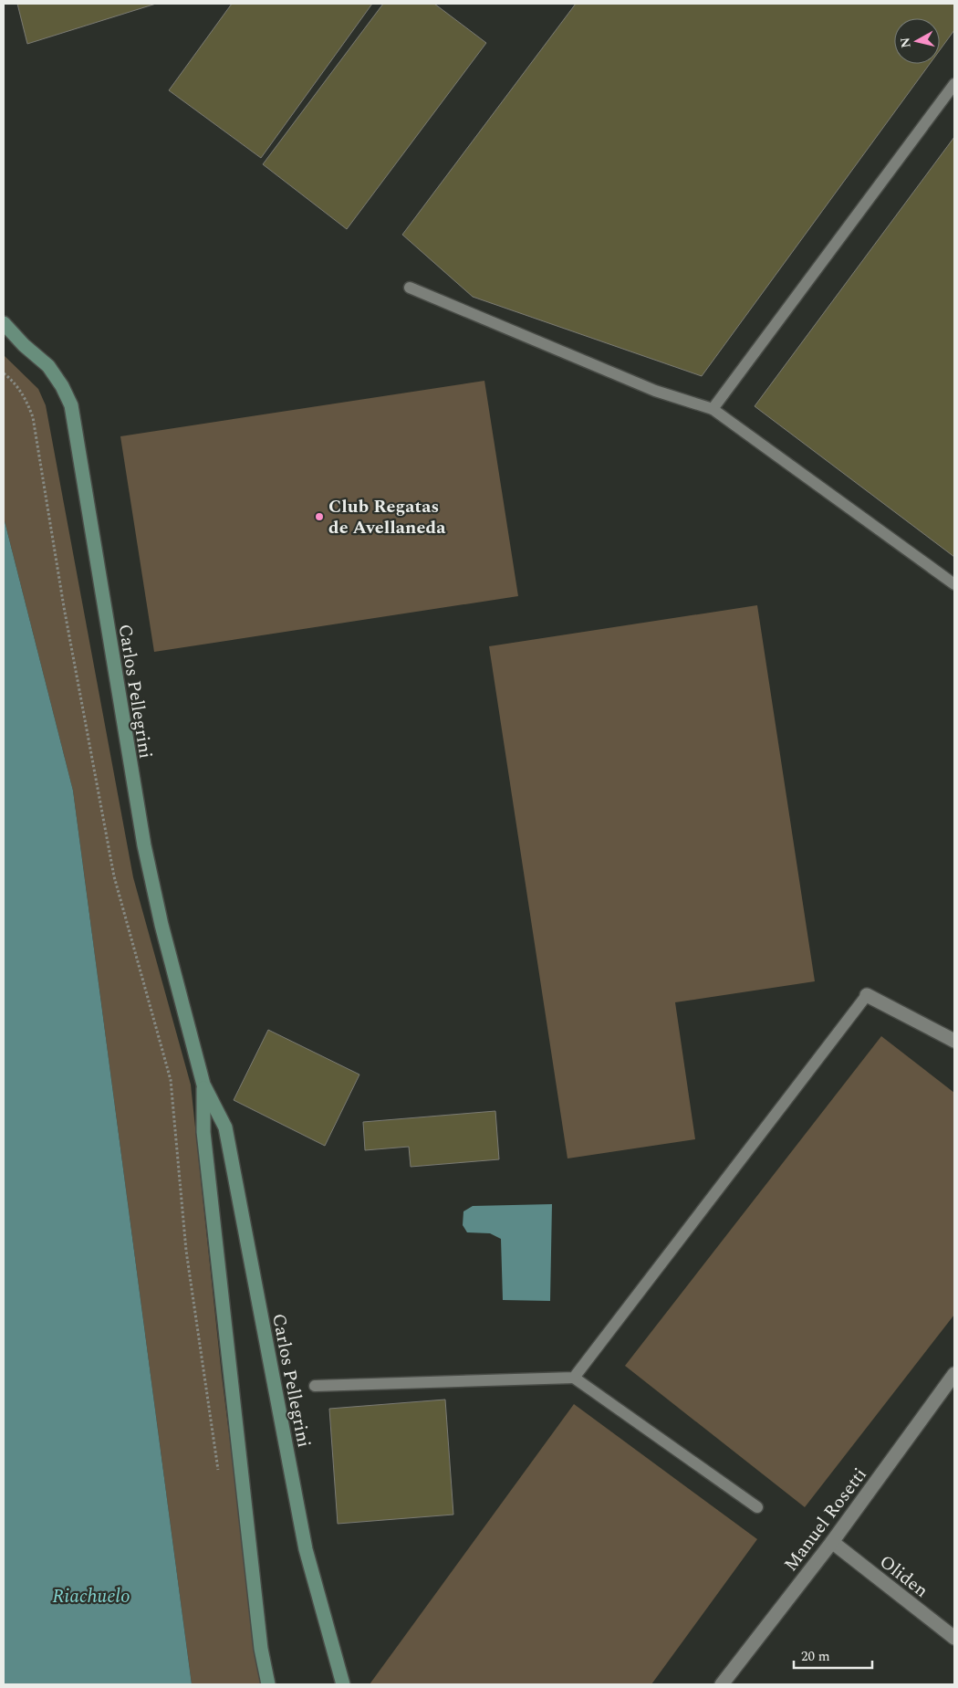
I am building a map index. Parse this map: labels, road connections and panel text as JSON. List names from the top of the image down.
{
  "streets": {
    "street": ["Carlos Pellegrini", "Manuel Rosetti", "Oliden"]
  },
  "crossings": [
    ["Manuel Rosetti", "Oliden"]
  ],
  "water": ["Riachuelo"],
  "places": ["Club Regatas de Avellaneda"],
  "scale_bar": "20 m",
  "north": "left"
}
